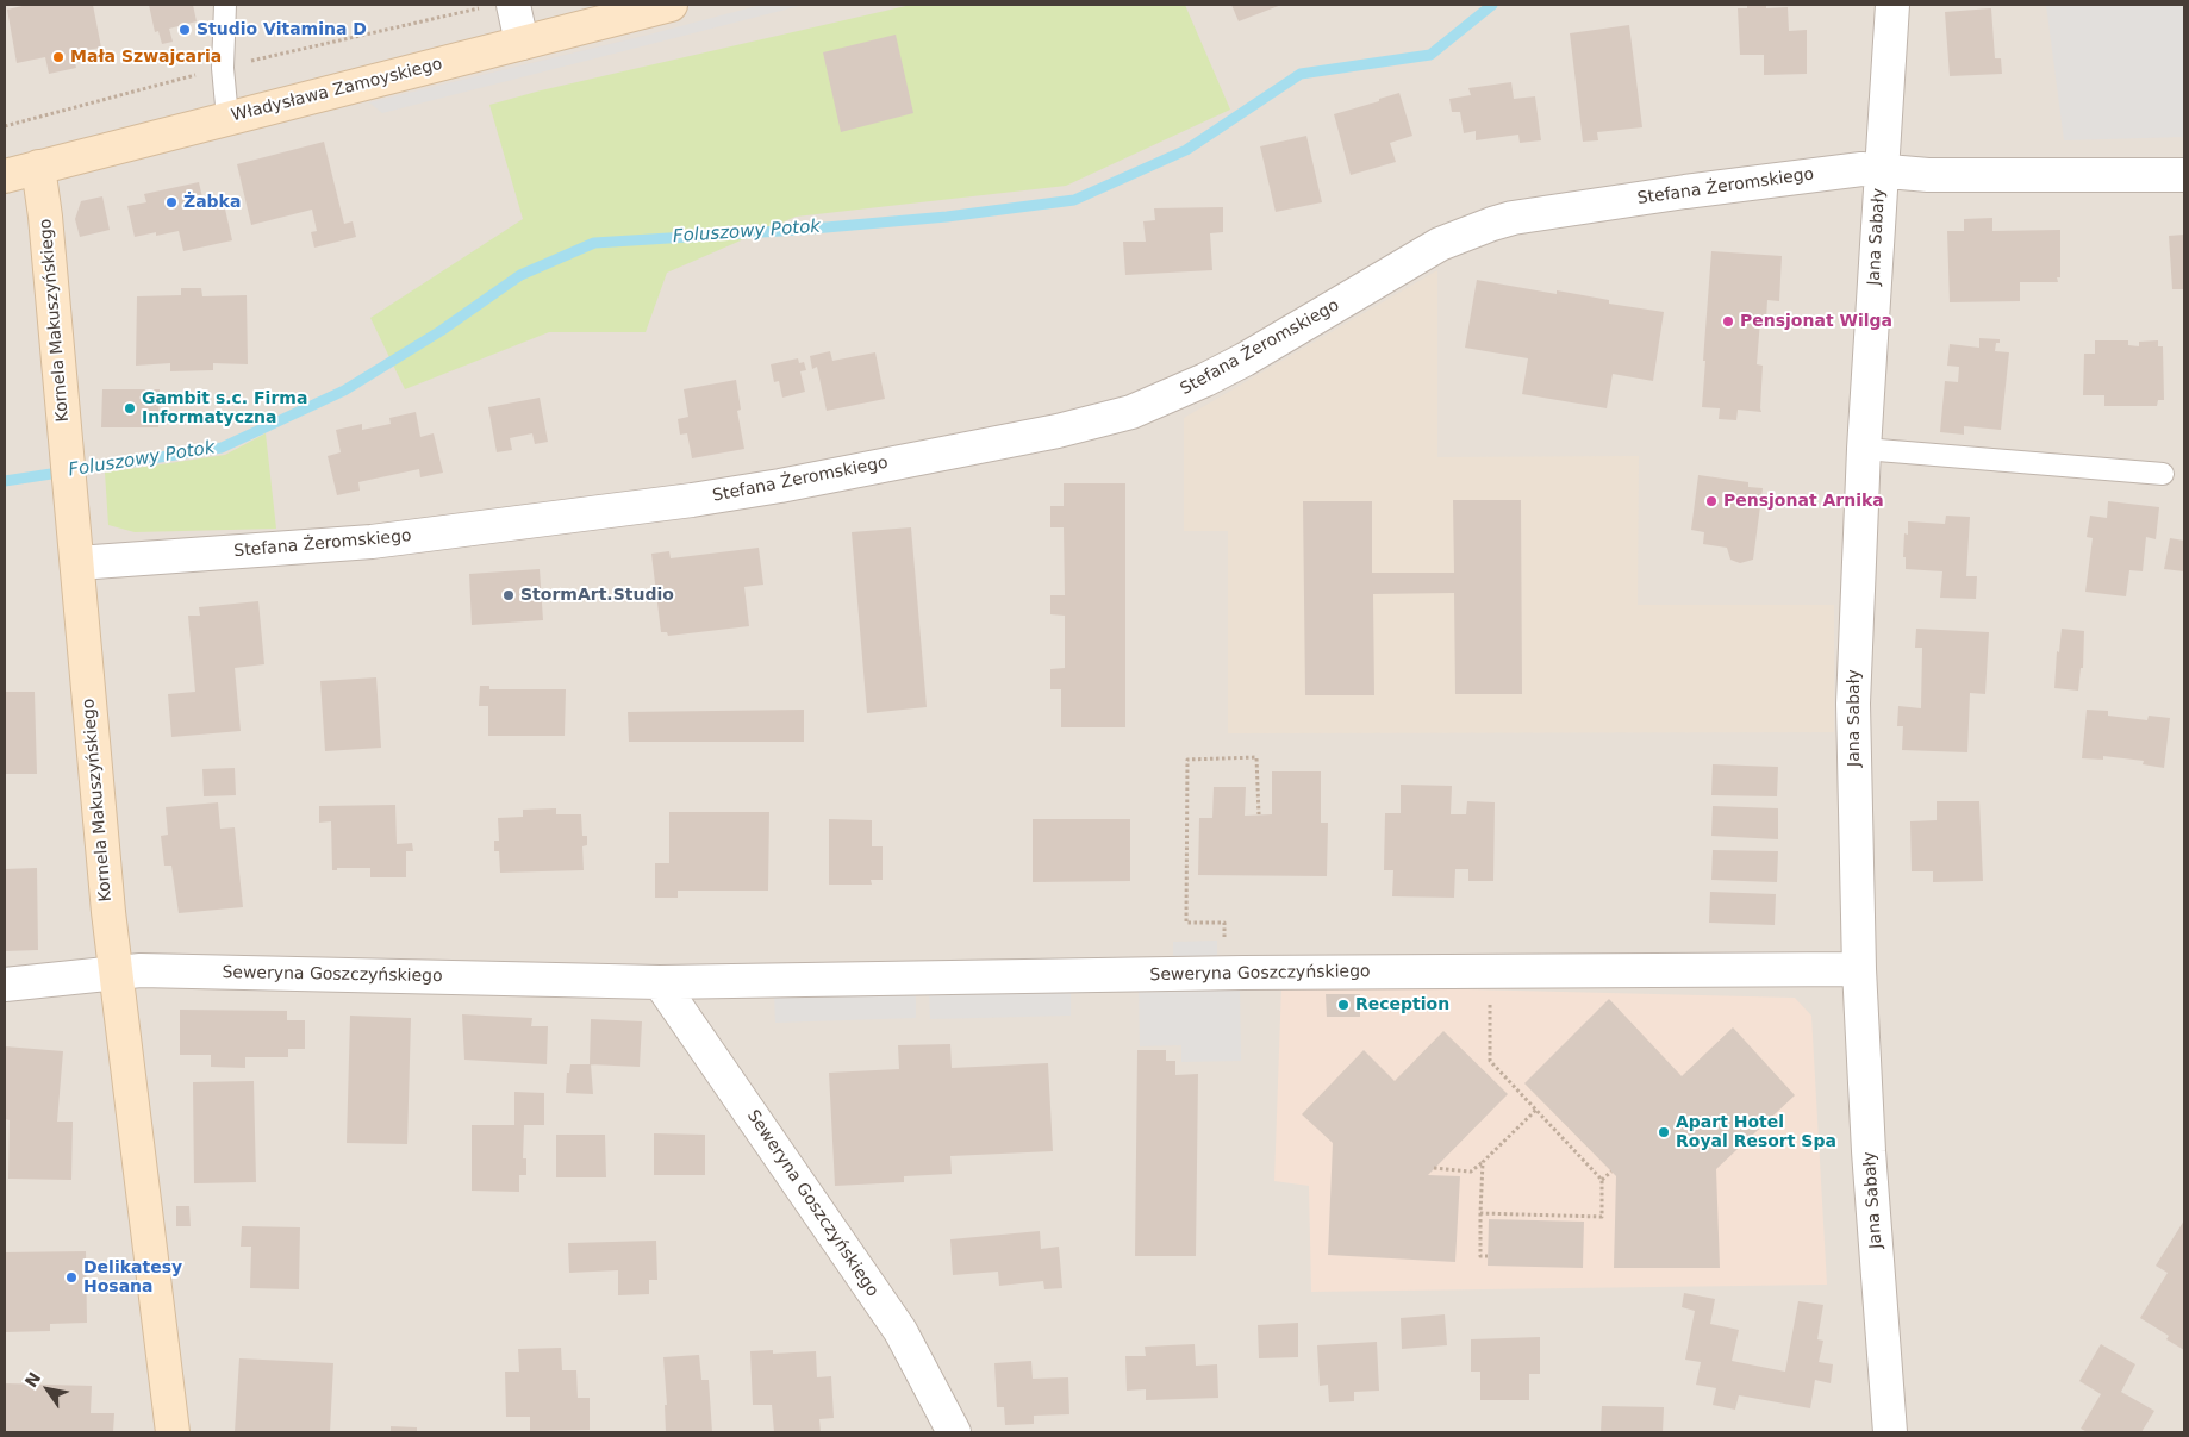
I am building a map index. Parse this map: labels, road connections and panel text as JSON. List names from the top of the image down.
{
  "streets": {
    "street": [
      "Władysława Zamoyskiego",
      "Stefana Żeromskiego",
      "Jana Sabały",
      "Kornela Makuszyńskiego",
      "Seweryna Goszczyńskiego"
    ]
  },
  "crossings": [
    ["Władysława Zamoyskiego", "Kornela Makuszyńskiego"],
    ["Stefana Żeromskiego", "Jana Sabały"],
    ["Stefana Żeromskiego", "Kornela Makuszyńskiego"],
    ["Jana Sabały", "Seweryna Goszczyńskiego"],
    ["Kornela Makuszyńskiego", "Seweryna Goszczyńskiego"]
  ],
  "water": ["Foluszowy Potok"],
  "places": [
    "Studio Vitamina D",
    "Mała Szwajcaria",
    "Żabka",
    "Pensjonat Wilga",
    "Gambit s.c. Firma Informatyczna",
    "Pensjonat Arnika",
    "StormArt.Studio",
    "Reception",
    "Apart Hotel Royal Resort Spa",
    "Delikatesy Hosana"
  ],
  "north": "top left"
}
